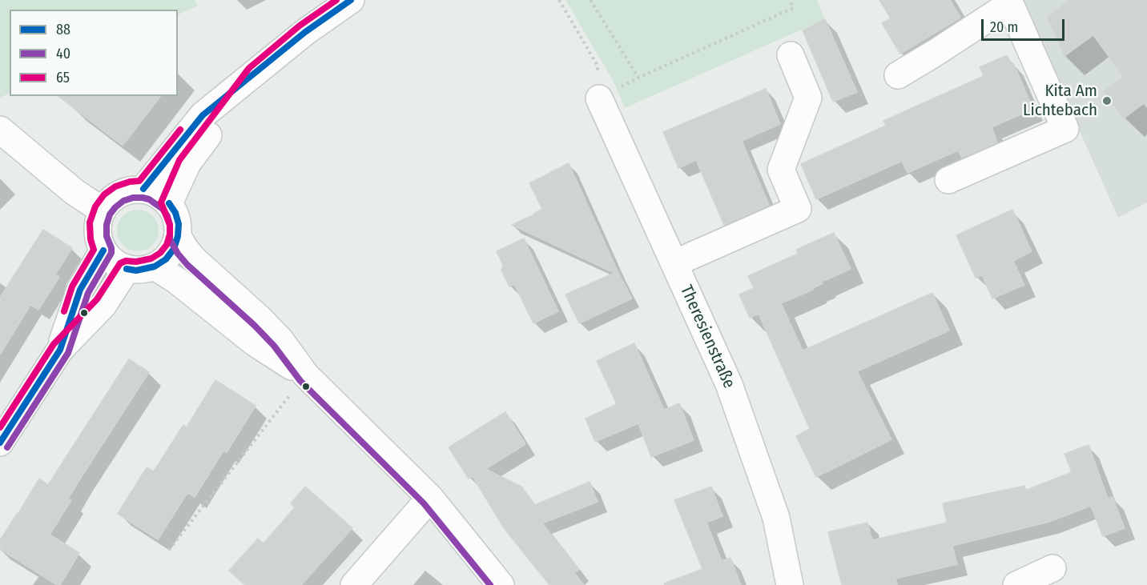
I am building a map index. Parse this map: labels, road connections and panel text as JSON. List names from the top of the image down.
{
  "streets": {
    "street": ["Theresienstraße"]
  },
  "places": ["Kita Am Lichtebach"],
  "lines": ["transit line 88", "transit line 65", "transit line 40"],
  "legend": ["88", "40", "65"],
  "scale_bar": "20 m"
}
